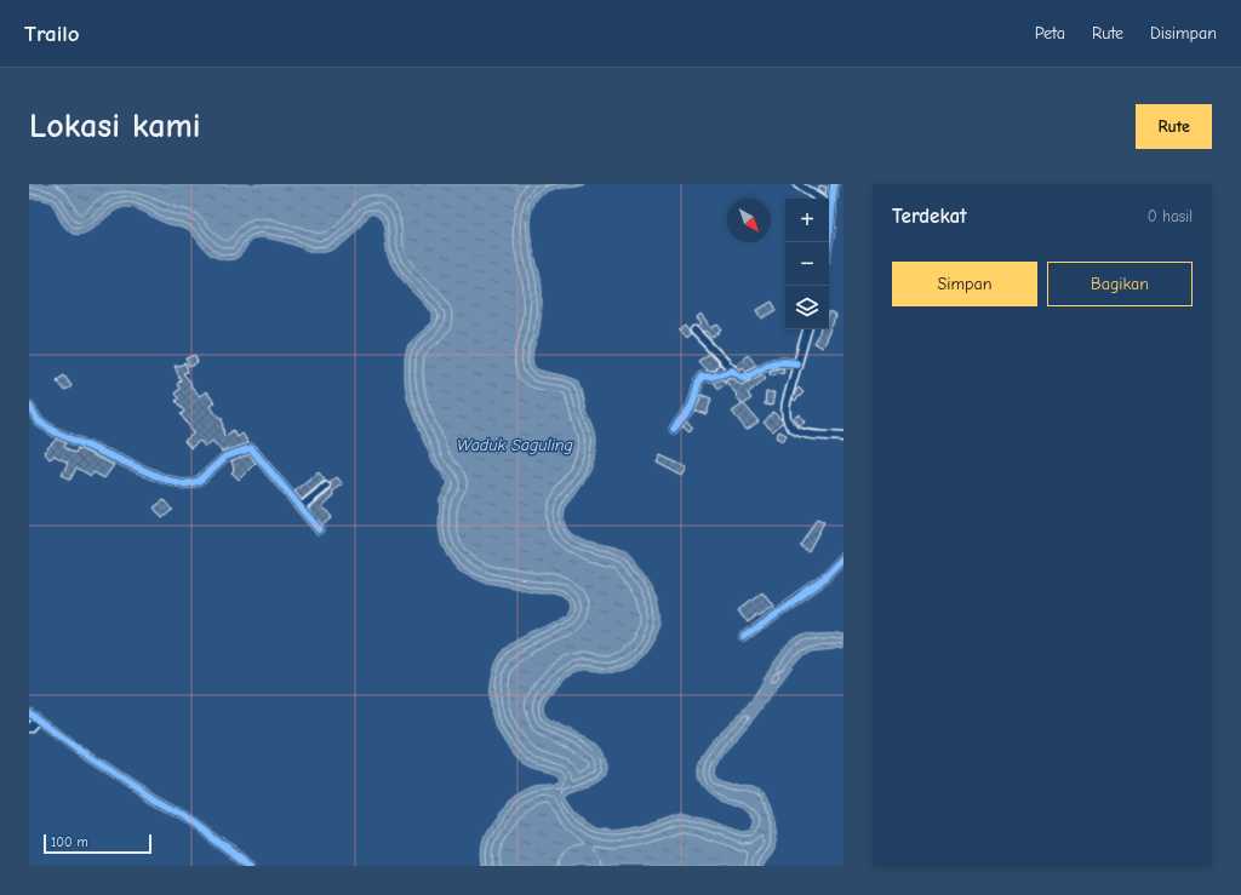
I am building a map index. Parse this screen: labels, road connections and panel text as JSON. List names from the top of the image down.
{
  "water": ["Waduk Saguling"],
  "scale_bar": "100 m",
  "north": "bottom right",
  "page": {
    "header": "Trailo",
    "nav": ["Peta", "Rute", "Disimpan"],
    "buttons": [
      "Rute",
      ["Simpan", "Bagikan"]
    ],
    "title": "Lokasi kami",
    "heading": ["Terdekat", "0 hasil"],
    "map_buttons": ["+", "−"],
    "scale": "100 m"
  }
}
